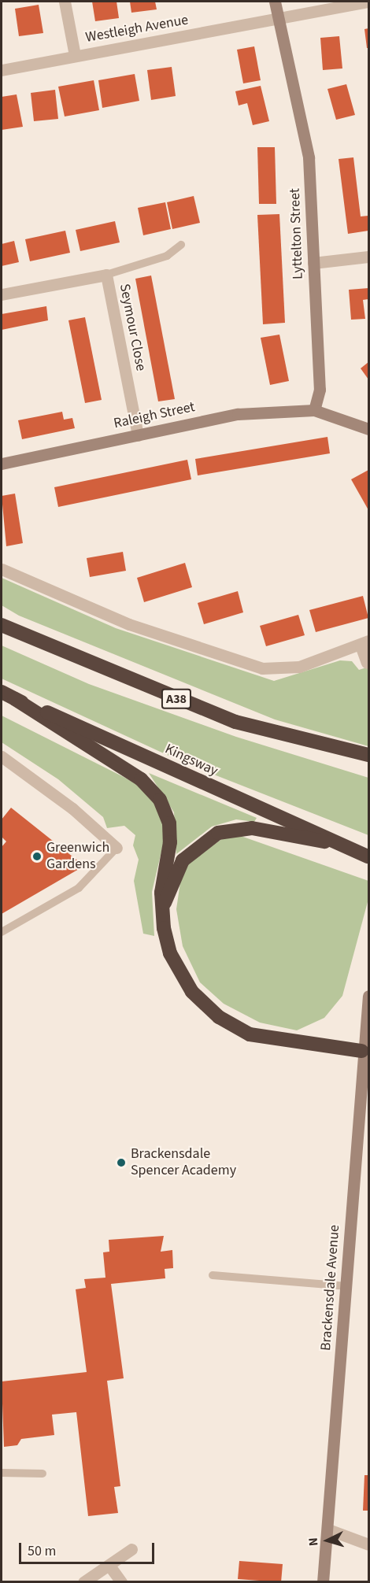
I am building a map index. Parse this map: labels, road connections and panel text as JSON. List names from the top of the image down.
{
  "streets": {
    "highway": ["A38", "Kingsway"],
    "street": [
      "Westleigh Avenue",
      "Lyttelton Street",
      "Seymour Close",
      "Raleigh Street",
      "Brackensdale Avenue"
    ]
  },
  "crossings": [
    ["Westleigh Avenue", "Lyttelton Street"],
    ["Lyttelton Street", "Raleigh Street"],
    ["Seymour Close", "Raleigh Street"]
  ],
  "places": ["Greenwich Gardens", "Brackensdale Spencer Academy"],
  "scale_bar": "50 m",
  "north": "left"
}
